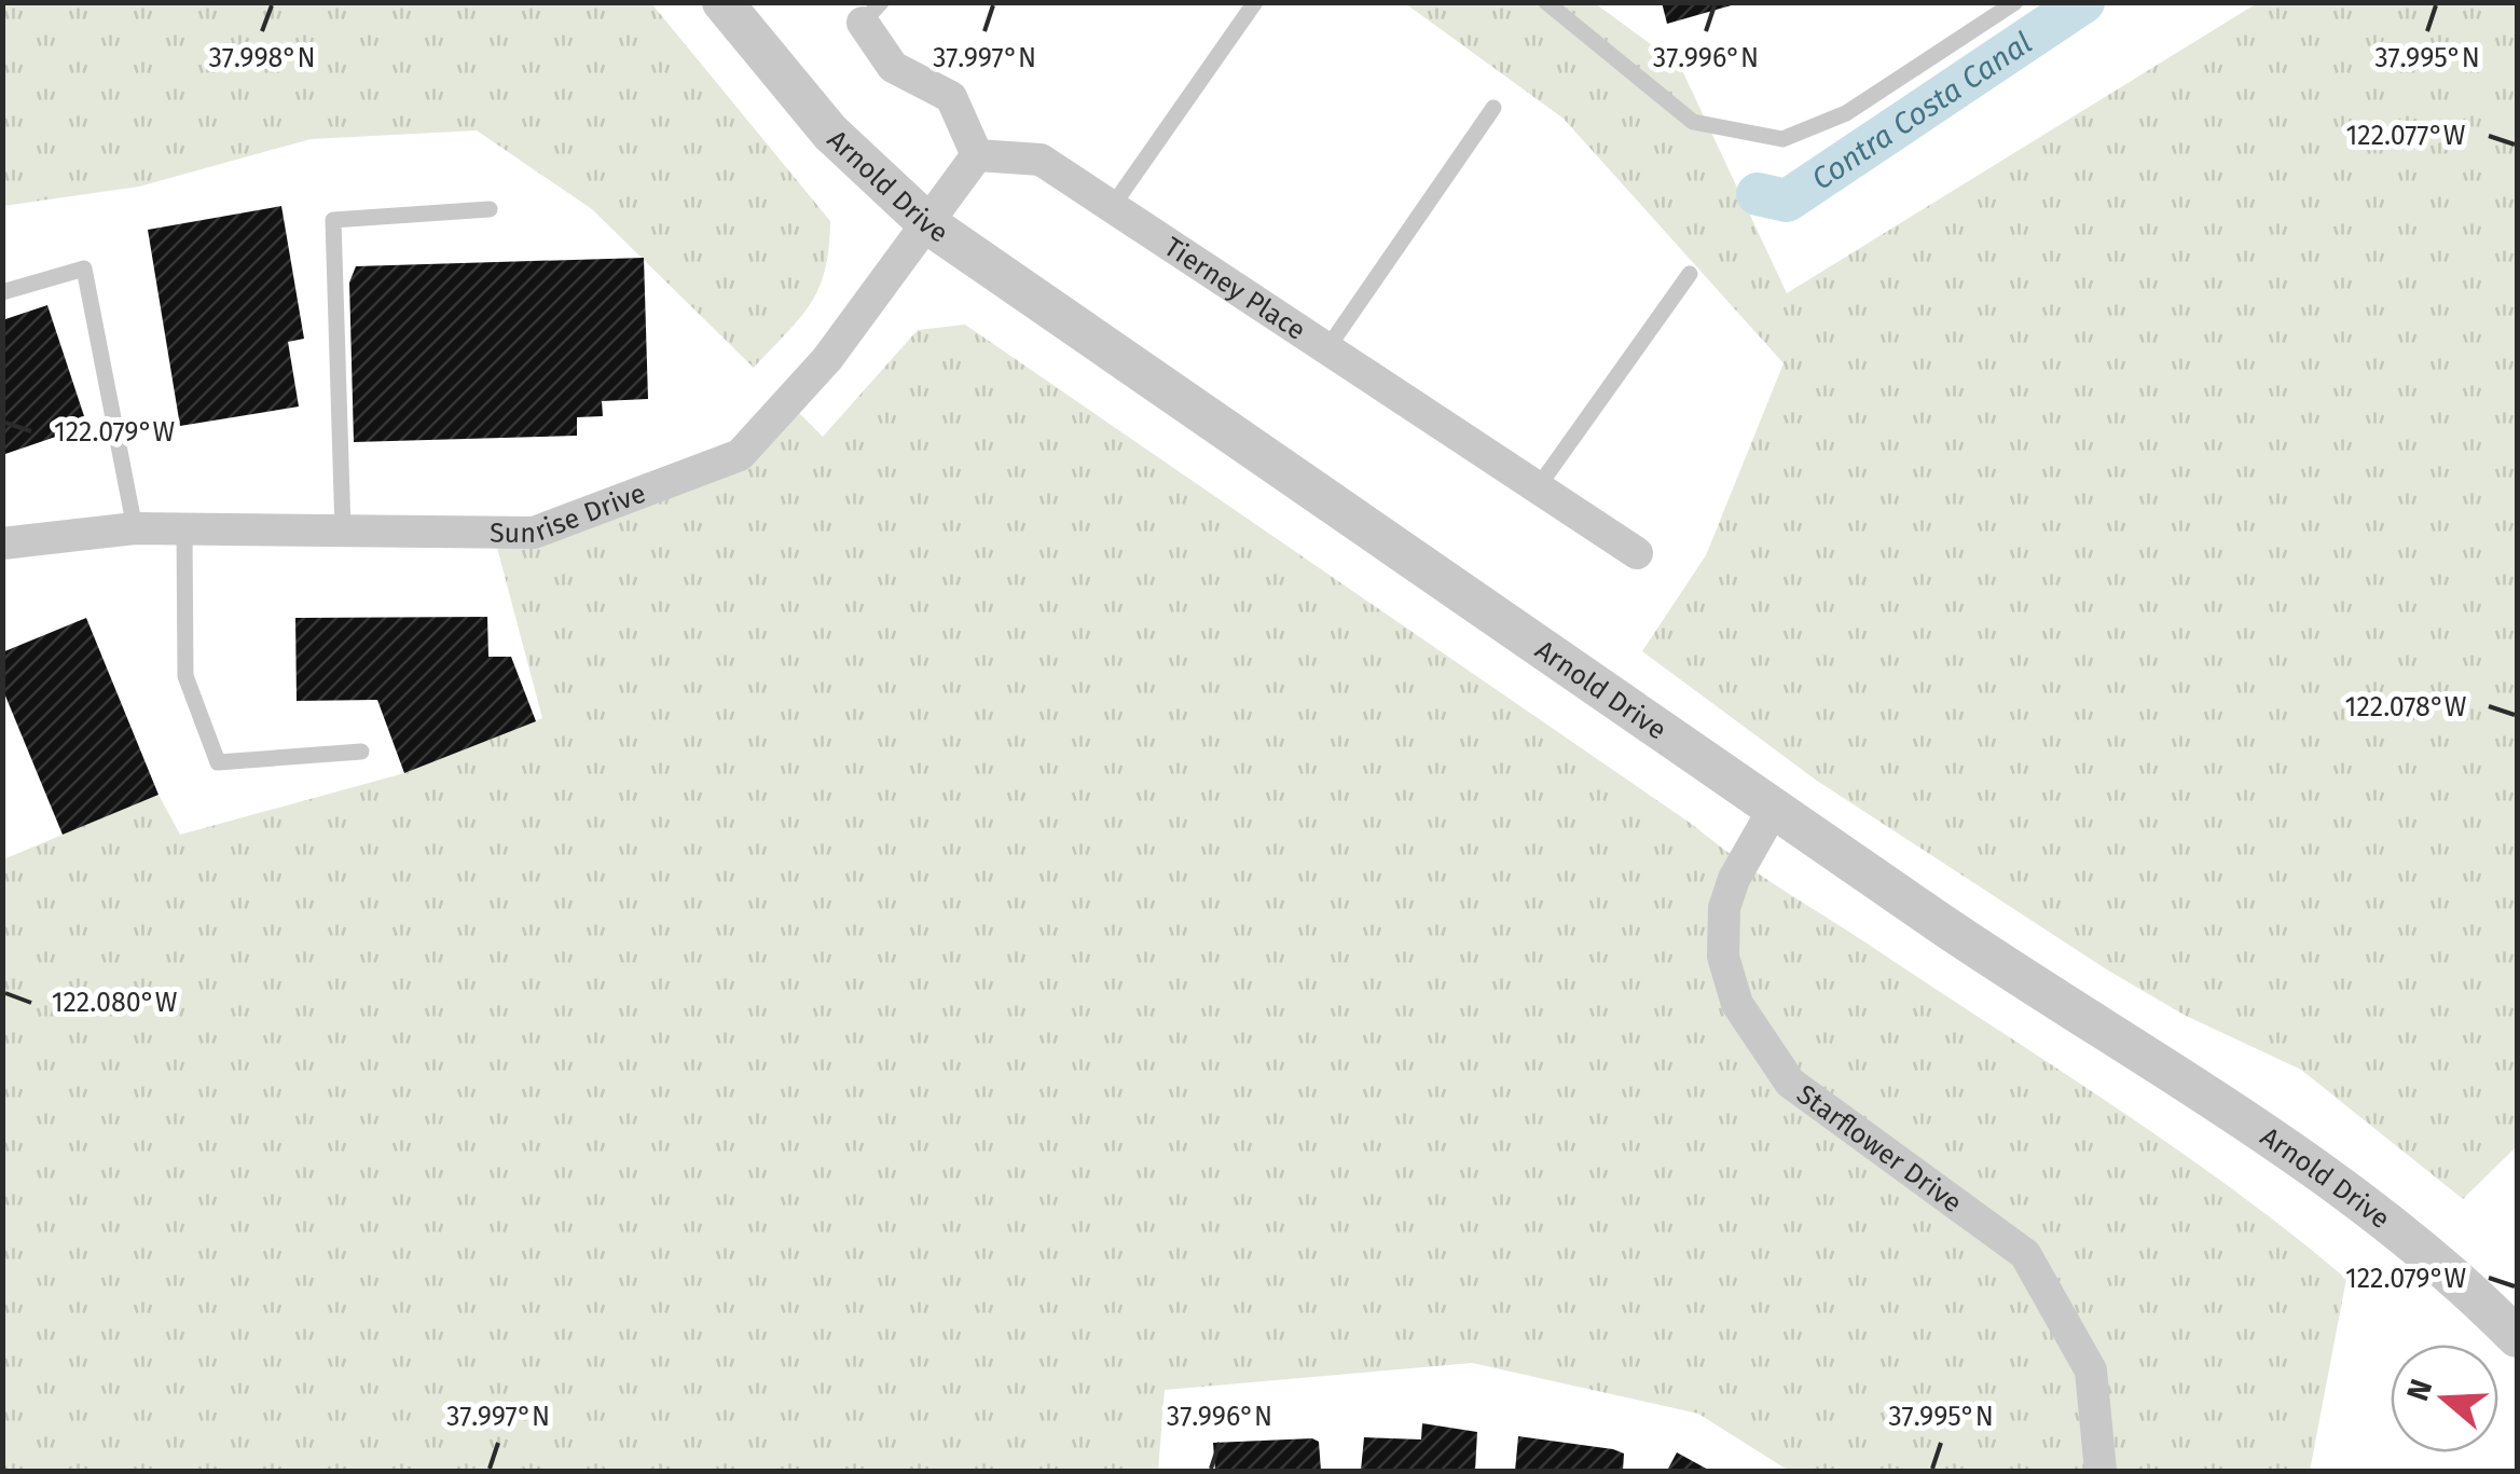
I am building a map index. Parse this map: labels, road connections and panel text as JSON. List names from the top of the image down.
{
  "streets": {
    "street": [
      "Arnold Drive",
      "Tierney Place",
      "Sunrise Drive",
      "Starflower Drive"
    ]
  },
  "crossings": [
    ["Arnold Drive", "Sunrise Drive"],
    ["Arnold Drive", "Starflower Drive"],
    ["Tierney Place", "Sunrise Drive"]
  ],
  "water": ["Contra Costa Canal"],
  "north": "left",
  "coordinates": [
    "37.998°N",
    "37.997°N",
    "37.996°N",
    "37.995°N",
    "122.077°W",
    "122.079°W",
    "122.078°W",
    "122.080°W"
  ]
}
